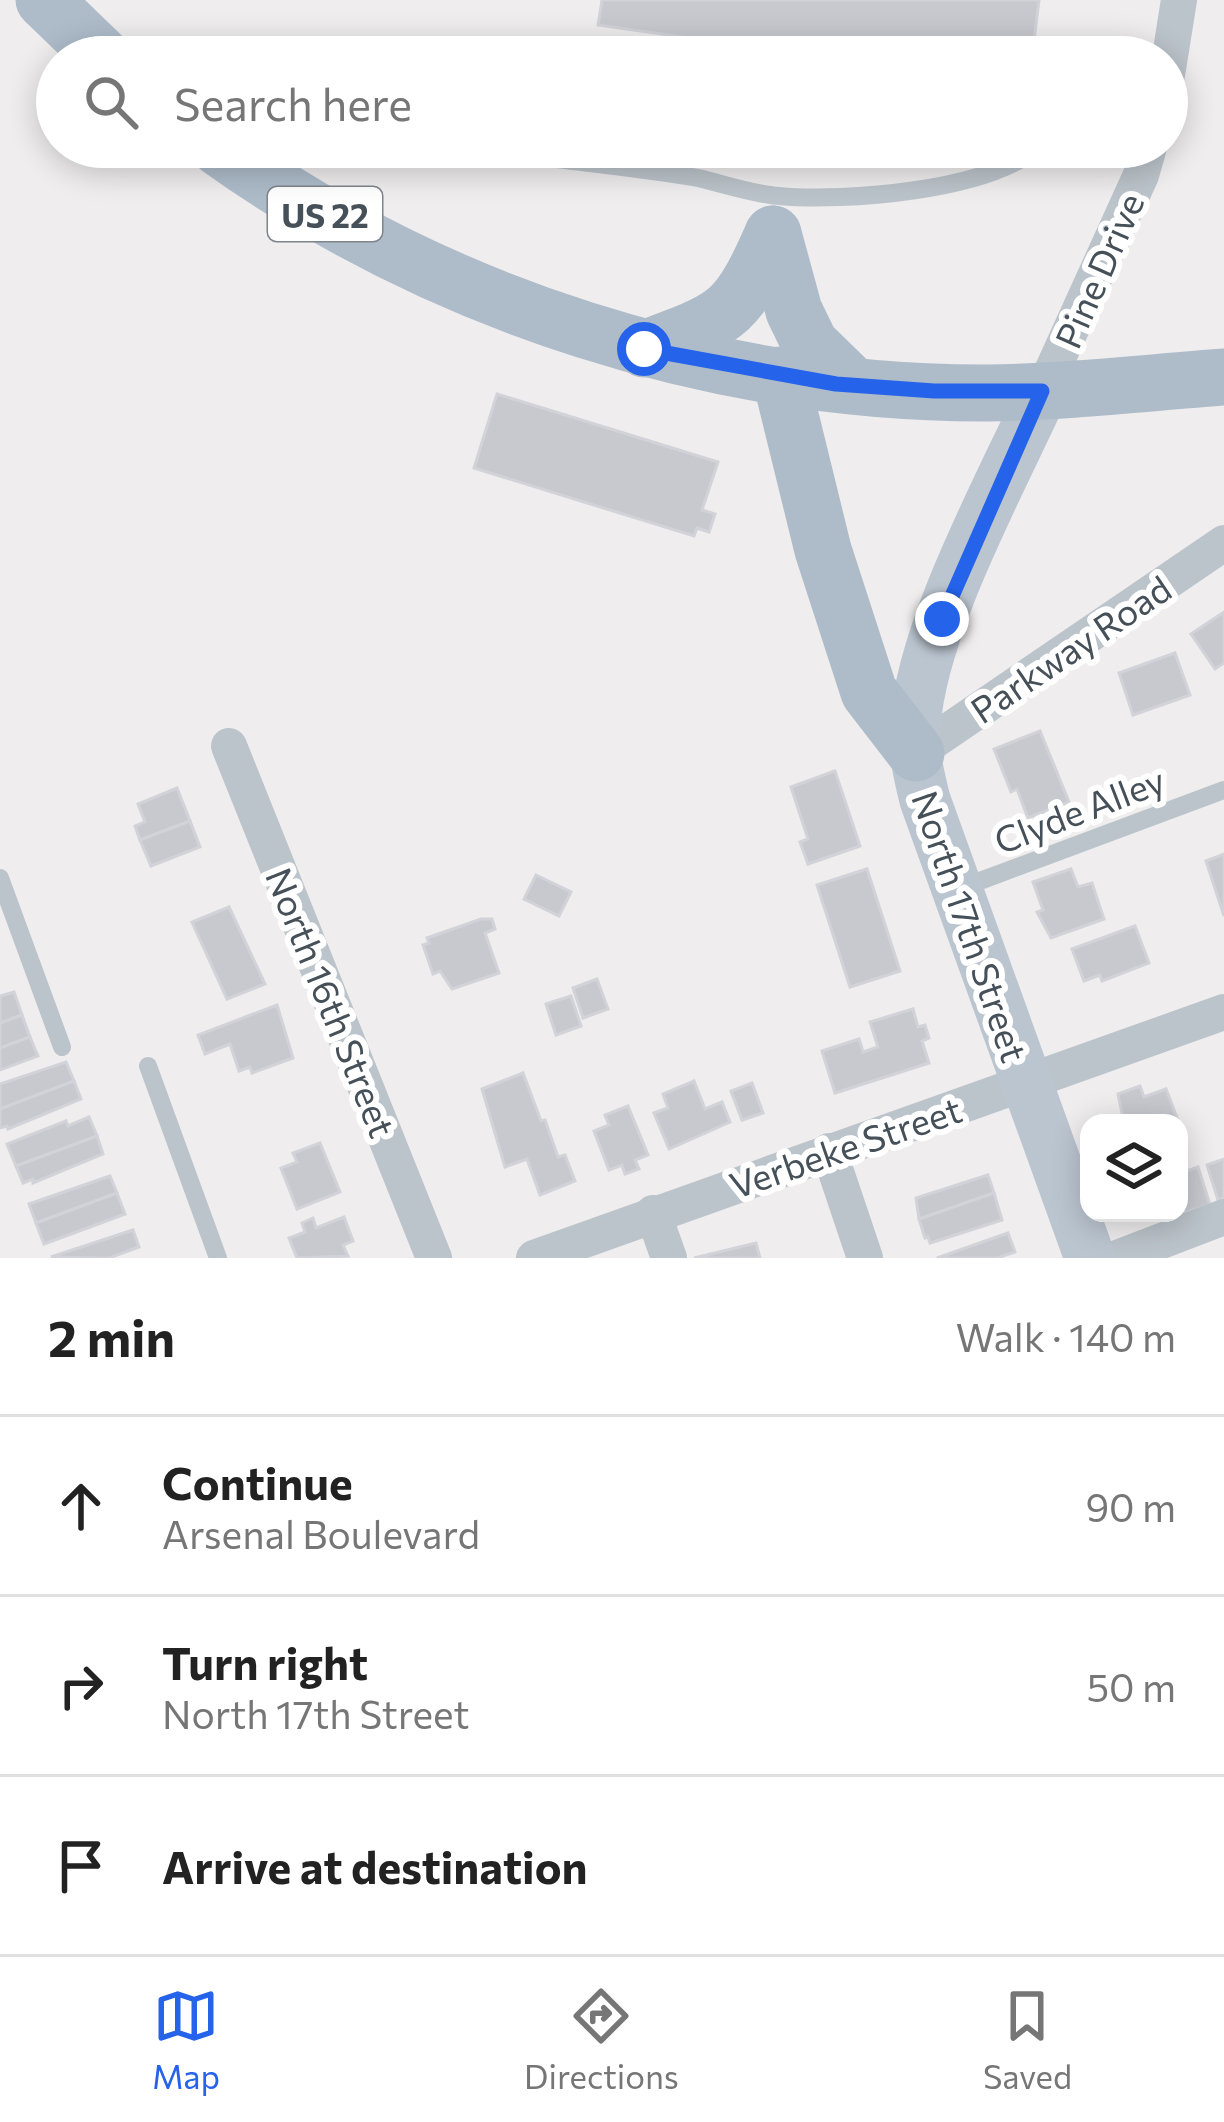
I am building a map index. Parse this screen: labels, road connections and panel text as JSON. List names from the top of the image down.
{
  "streets": {
    "main road": ["US 22", "North 17th Street"],
    "street": [
      "Pine Drive",
      "Parkway Road",
      "North 16th Street",
      "Verbeke Street"
    ],
    "lane": ["Clyde Alley"]
  },
  "crossings": [
    ["US 22", "Pine Drive"],
    ["US 22", "North 17th Street"],
    ["Pine Drive", "North 17th Street"],
    ["Parkway Road", "North 17th Street"],
    ["Clyde Alley", "North 17th Street"],
    ["North 17th Street", "Verbeke Street"]
  ],
  "page": {
    "search": "Search here",
    "heading": ["2 min", "Walk · 140 m"],
    "list": [
      ["Continue", "Arsenal Boulevard", "90 m"],
      ["Turn right", "North 17th Street", "50 m"],
      "Arrive at destination"
    ],
    "nav": ["Map", "Directions", "Saved"]
  }
}
